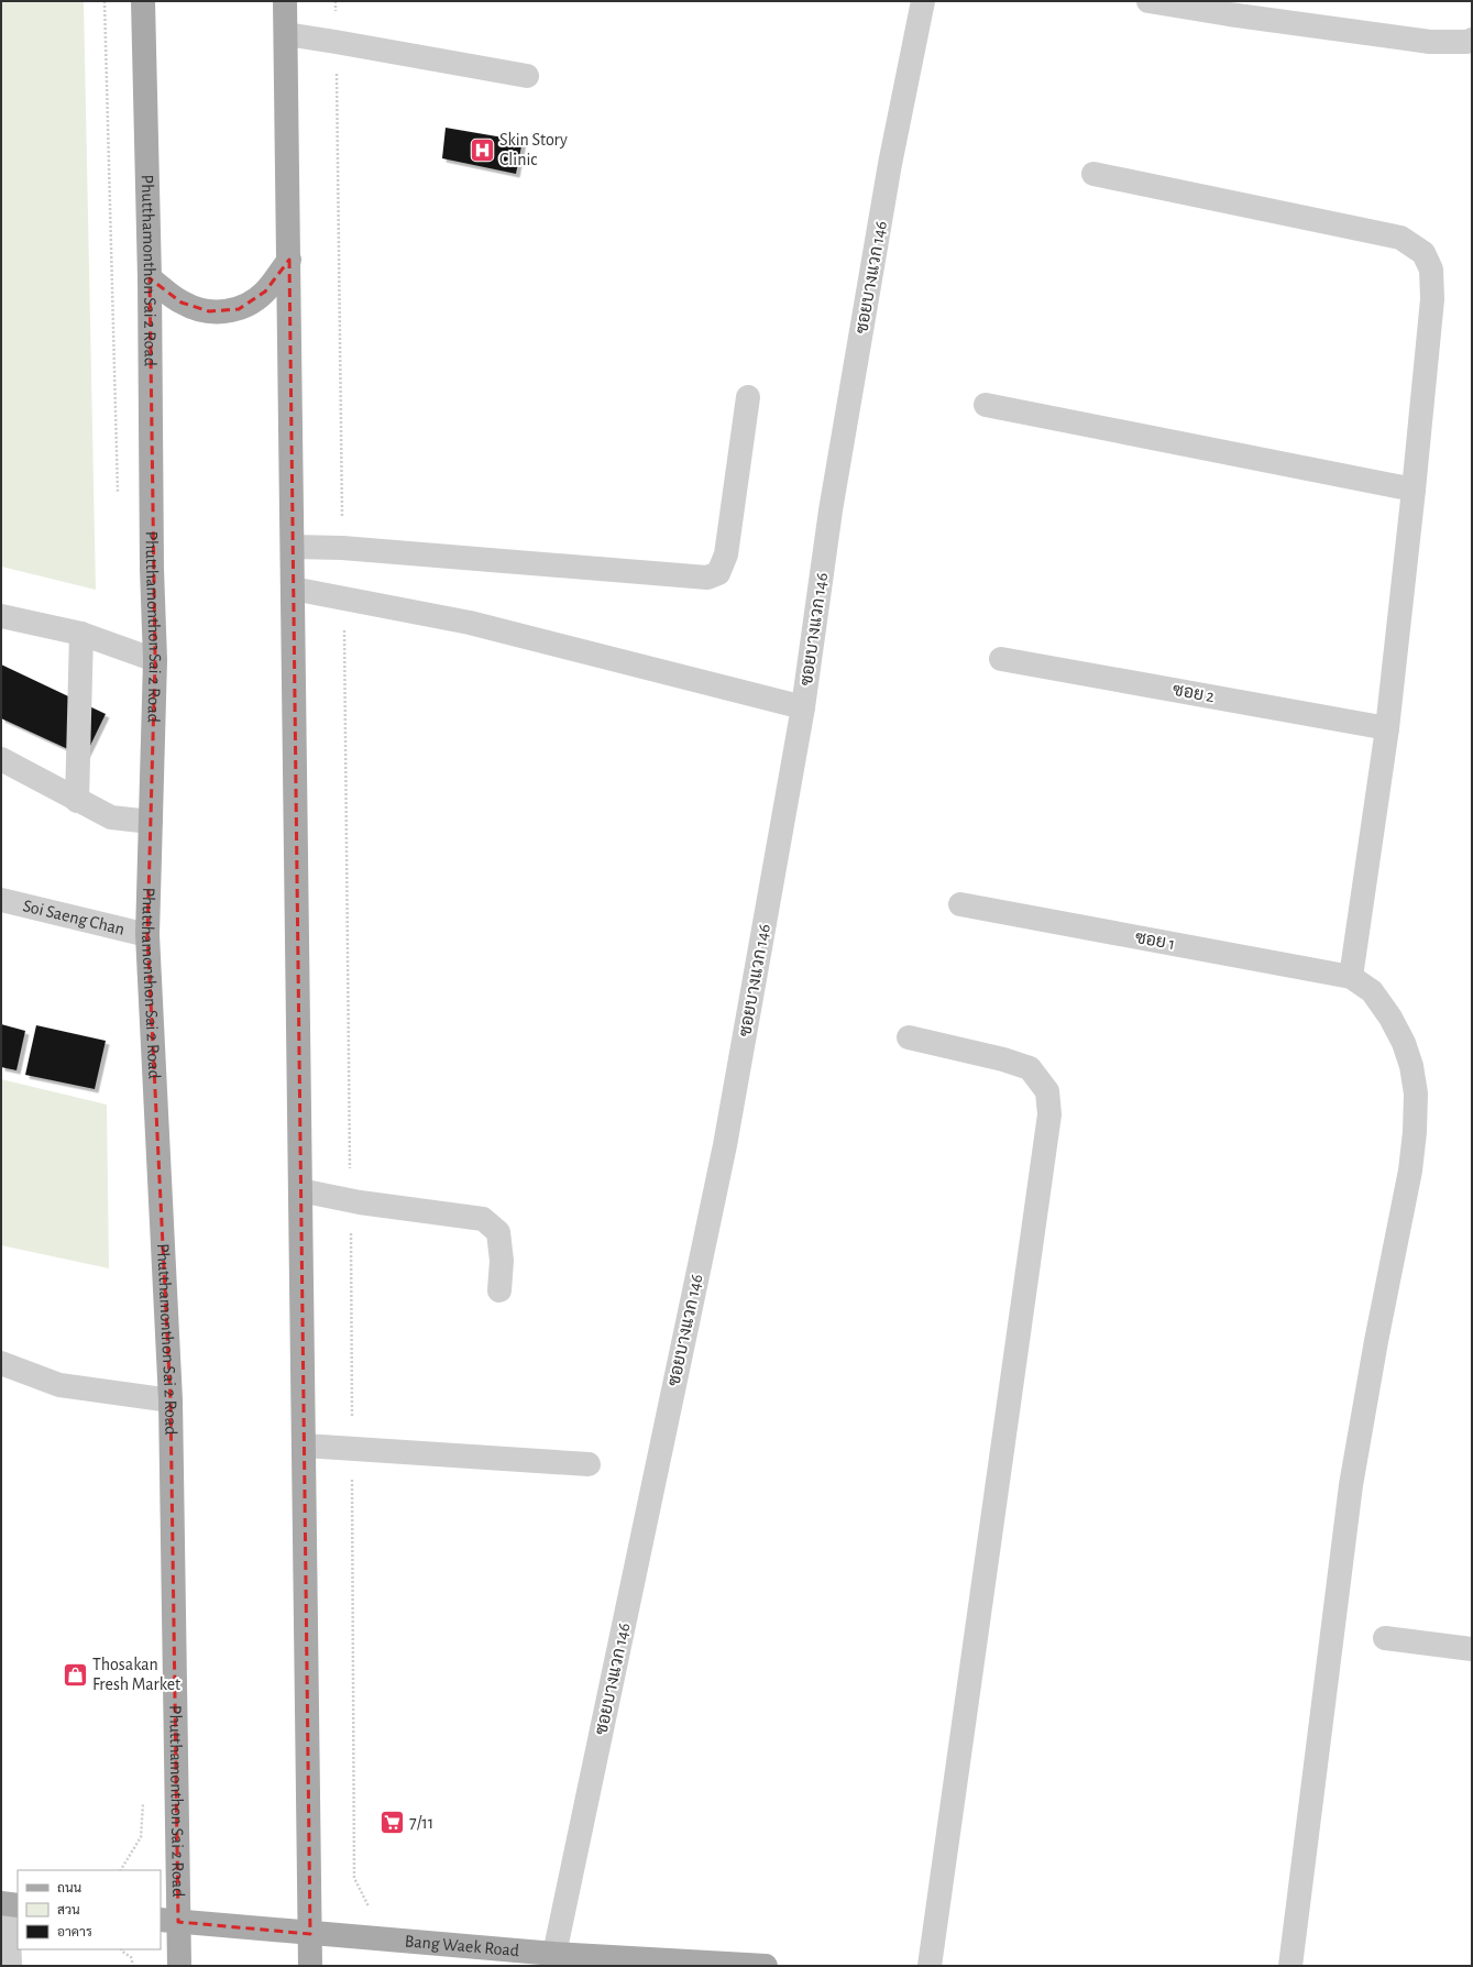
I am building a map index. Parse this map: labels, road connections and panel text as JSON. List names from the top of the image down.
{
  "streets": {
    "main road": ["Phutthamonthon Sai 2 Road", "Bang Waek Road"],
    "street": [
      "ซอยบางแวก 146",
      "ซอย 2",
      "Soi Saeng Chan",
      "ซอย 1"
    ]
  },
  "crossings": [
    ["Phutthamonthon Sai 2 Road", "Soi Saeng Chan"],
    ["Phutthamonthon Sai 2 Road", "Bang Waek Road"],
    ["ซอยบางแวก 146", "Bang Waek Road"]
  ],
  "places": {
    "hospital": ["Skin Story Clinic"],
    "shop": ["Thosakan Fresh Market"],
    "supermarket": ["7/11"]
  },
  "legend": ["ถนน", "สวน", "อาคาร"]
}
